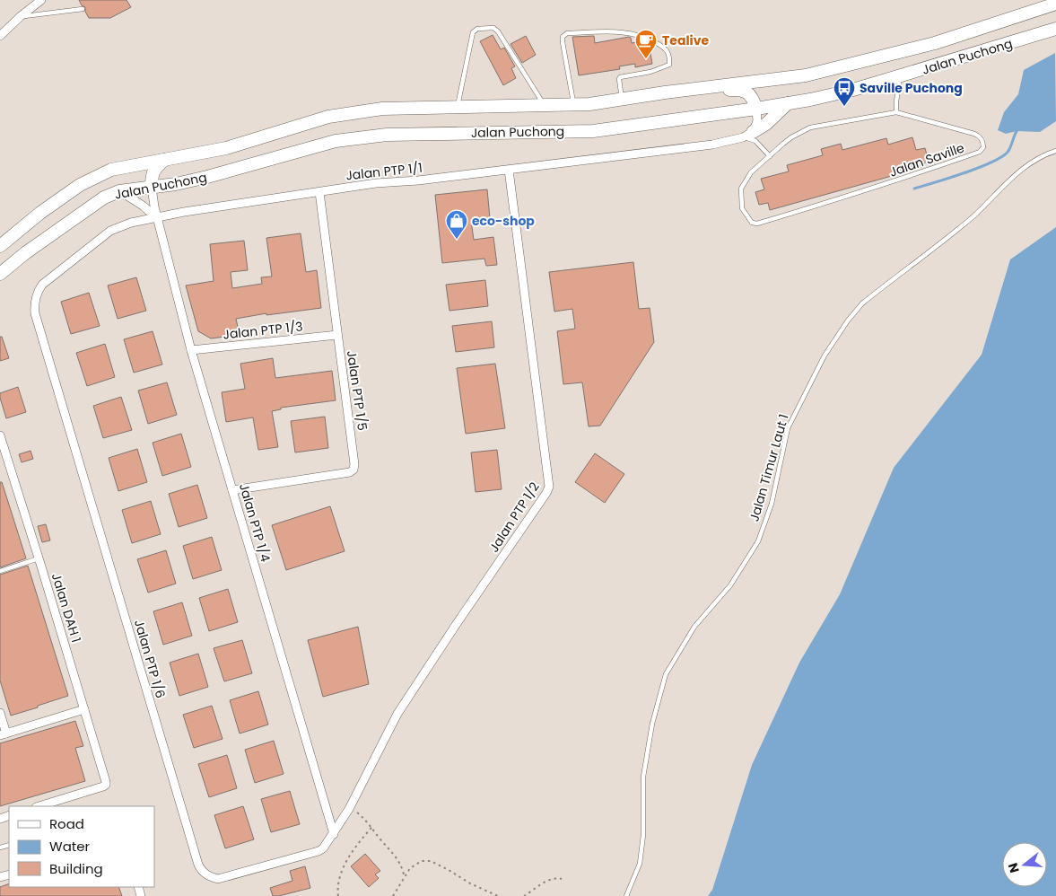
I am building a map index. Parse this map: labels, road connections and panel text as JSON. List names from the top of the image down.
{
  "streets": {
    "main road": ["Jalan Puchong"],
    "street": [
      "Jalan PTP 1/1",
      "Jalan PTP 1/3",
      "Jalan PTP 1/5",
      "Jalan PTP 1/2",
      "Jalan PTP 1/4",
      "Jalan DAH 1",
      "Jalan PTP 1/6"
    ],
    "lane": ["Jalan Saville", "Jalan Timur Laut 1"]
  },
  "crossings": [
    ["Jalan Puchong", "Jalan PTP 1/4"],
    ["Jalan PTP 1/1", "Jalan PTP 1/5"],
    ["Jalan PTP 1/1", "Jalan PTP 1/2"],
    ["Jalan PTP 1/1", "Jalan PTP 1/4"],
    ["Jalan PTP 1/1", "Jalan PTP 1/6"],
    ["Jalan PTP 1/3", "Jalan PTP 1/5"],
    ["Jalan PTP 1/3", "Jalan PTP 1/4"],
    ["Jalan PTP 1/5", "Jalan PTP 1/4"],
    ["Jalan PTP 1/2", "Jalan PTP 1/4"],
    ["Jalan PTP 1/2", "Jalan PTP 1/6"],
    ["Jalan PTP 1/4", "Jalan PTP 1/6"]
  ],
  "places": {
    "cafe": ["Tealive"],
    "bus stop": ["Saville Puchong"],
    "shop": ["eco-shop"]
  },
  "legend": ["Road", "Water", "Building"],
  "north": "left"
}
